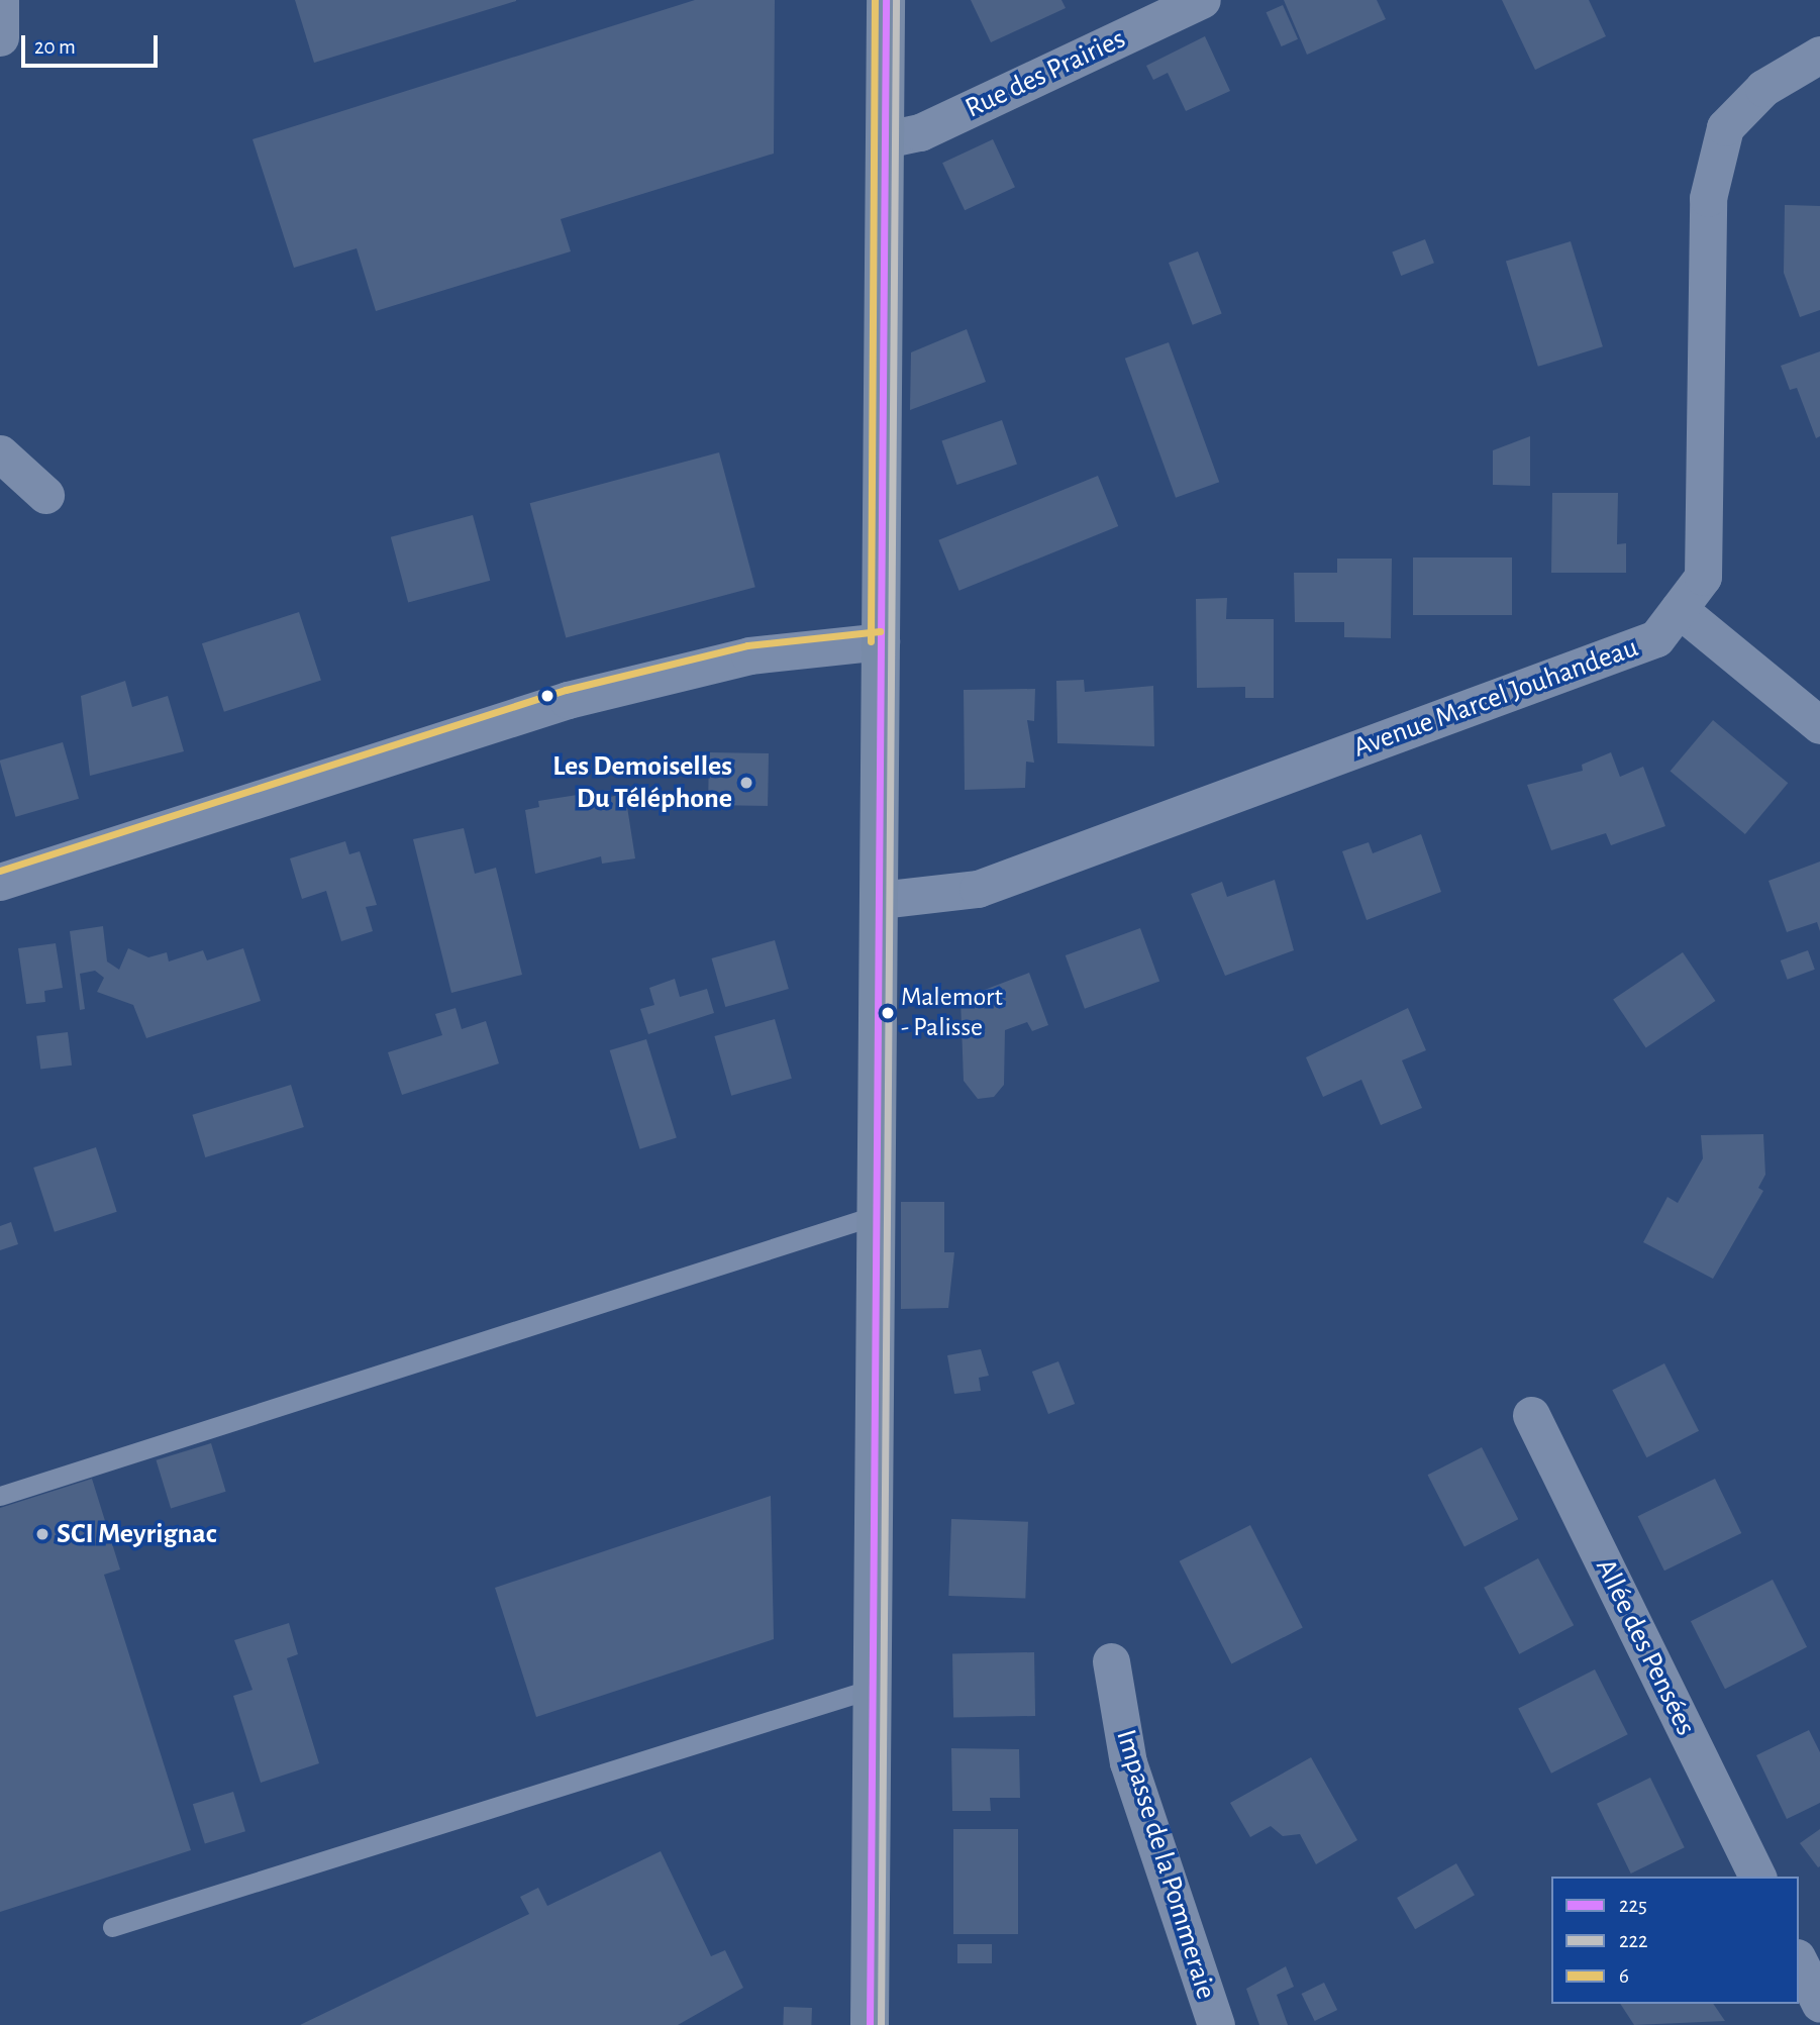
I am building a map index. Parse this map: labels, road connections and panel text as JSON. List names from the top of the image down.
{
  "streets": {
    "street": [
      "Rue des Prairies",
      "Avenue Marcel Jouhandeau",
      "Allée des Pensées",
      "Impasse de la Pommeraie"
    ]
  },
  "places": ["Les Demoiselles Du Téléphone", "Malemort - Palisse", "SCI Meyrignac"],
  "lines": ["transit line 225", "transit line 222", "transit line 6"],
  "legend": ["225", "222", "6"],
  "scale_bar": "20 m"
}
